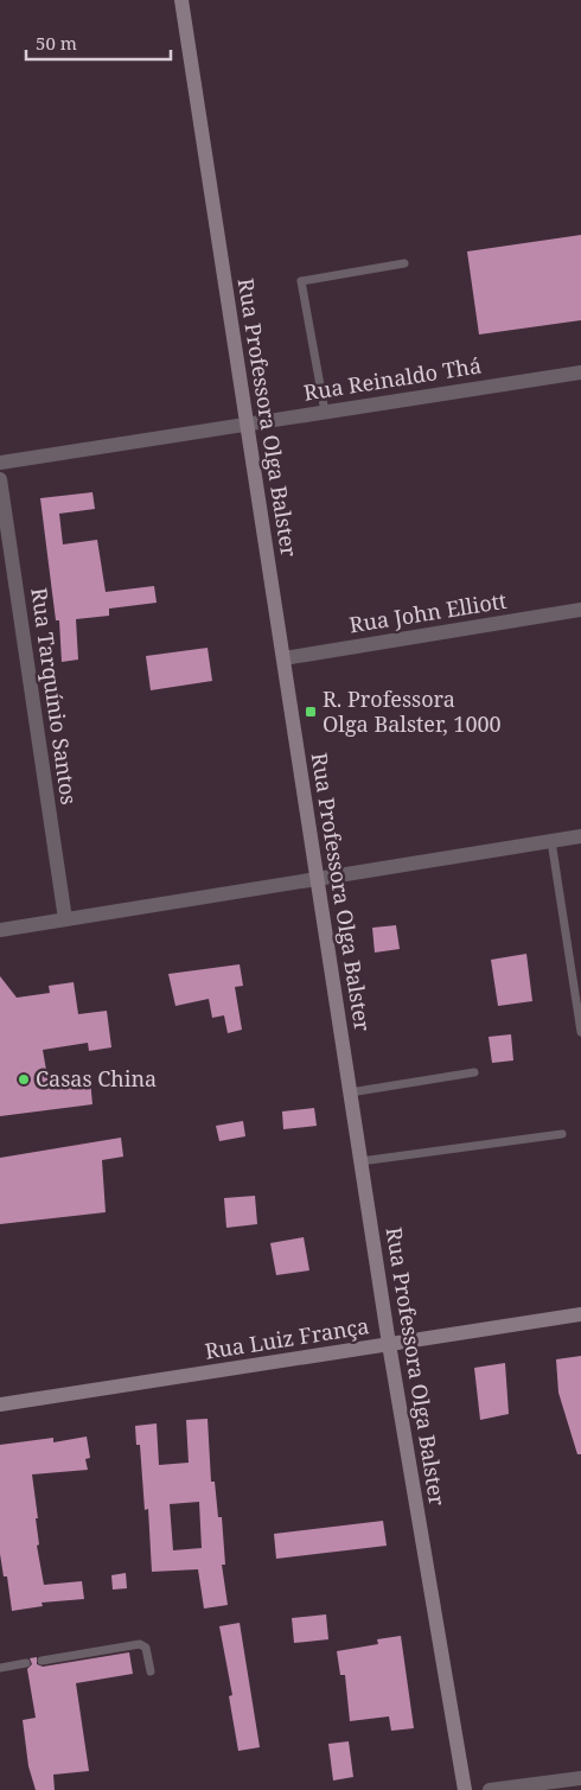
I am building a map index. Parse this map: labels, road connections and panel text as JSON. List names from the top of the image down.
{
  "streets": {
    "main road": ["Rua Professora Olga Balster", "Rua Luiz França"],
    "street": ["Rua Reinaldo Thá", "Rua John Elliott", "Rua Tarquínio Santos"]
  },
  "crossings": [
    ["Rua Reinaldo Thá", "Rua Professora Olga Balster"],
    ["Rua Professora Olga Balster", "Rua John Elliott"],
    ["Rua Professora Olga Balster", "Rua Luiz França"]
  ],
  "places": {
    "transit": ["R. Professora Olga Balster, 1000"],
    "other": ["Casas China"]
  },
  "scale_bar": "50 m"
}
